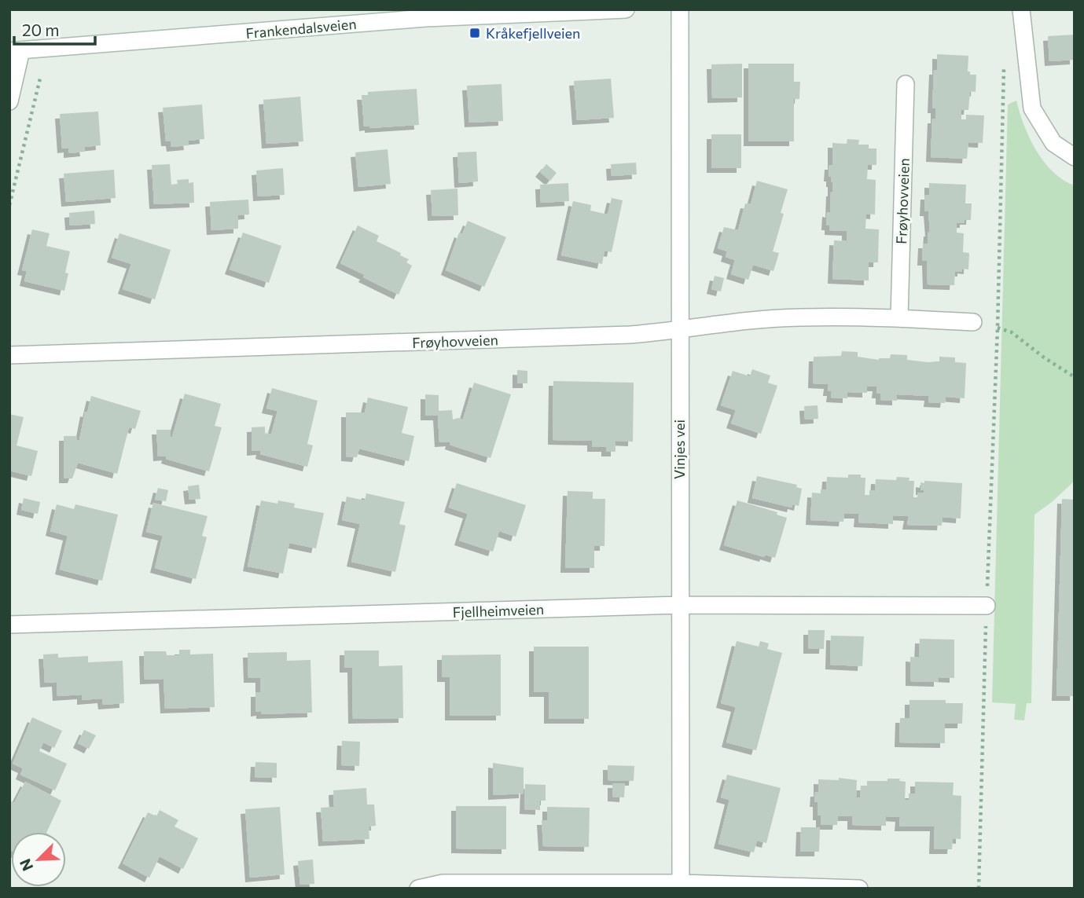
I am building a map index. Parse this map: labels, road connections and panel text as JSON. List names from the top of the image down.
{
  "streets": {
    "street": [
      "Frankendalsveien",
      "Frøyhovveien",
      "Vinjes vei",
      "Fjellheimveien"
    ]
  },
  "crossings": [
    ["Frøyhovveien", "Vinjes vei"],
    ["Vinjes vei", "Fjellheimveien"]
  ],
  "places": {
    "transit": ["Kråkefjellveien"]
  },
  "scale_bar": "20 m",
  "north": "bottom left"
}
